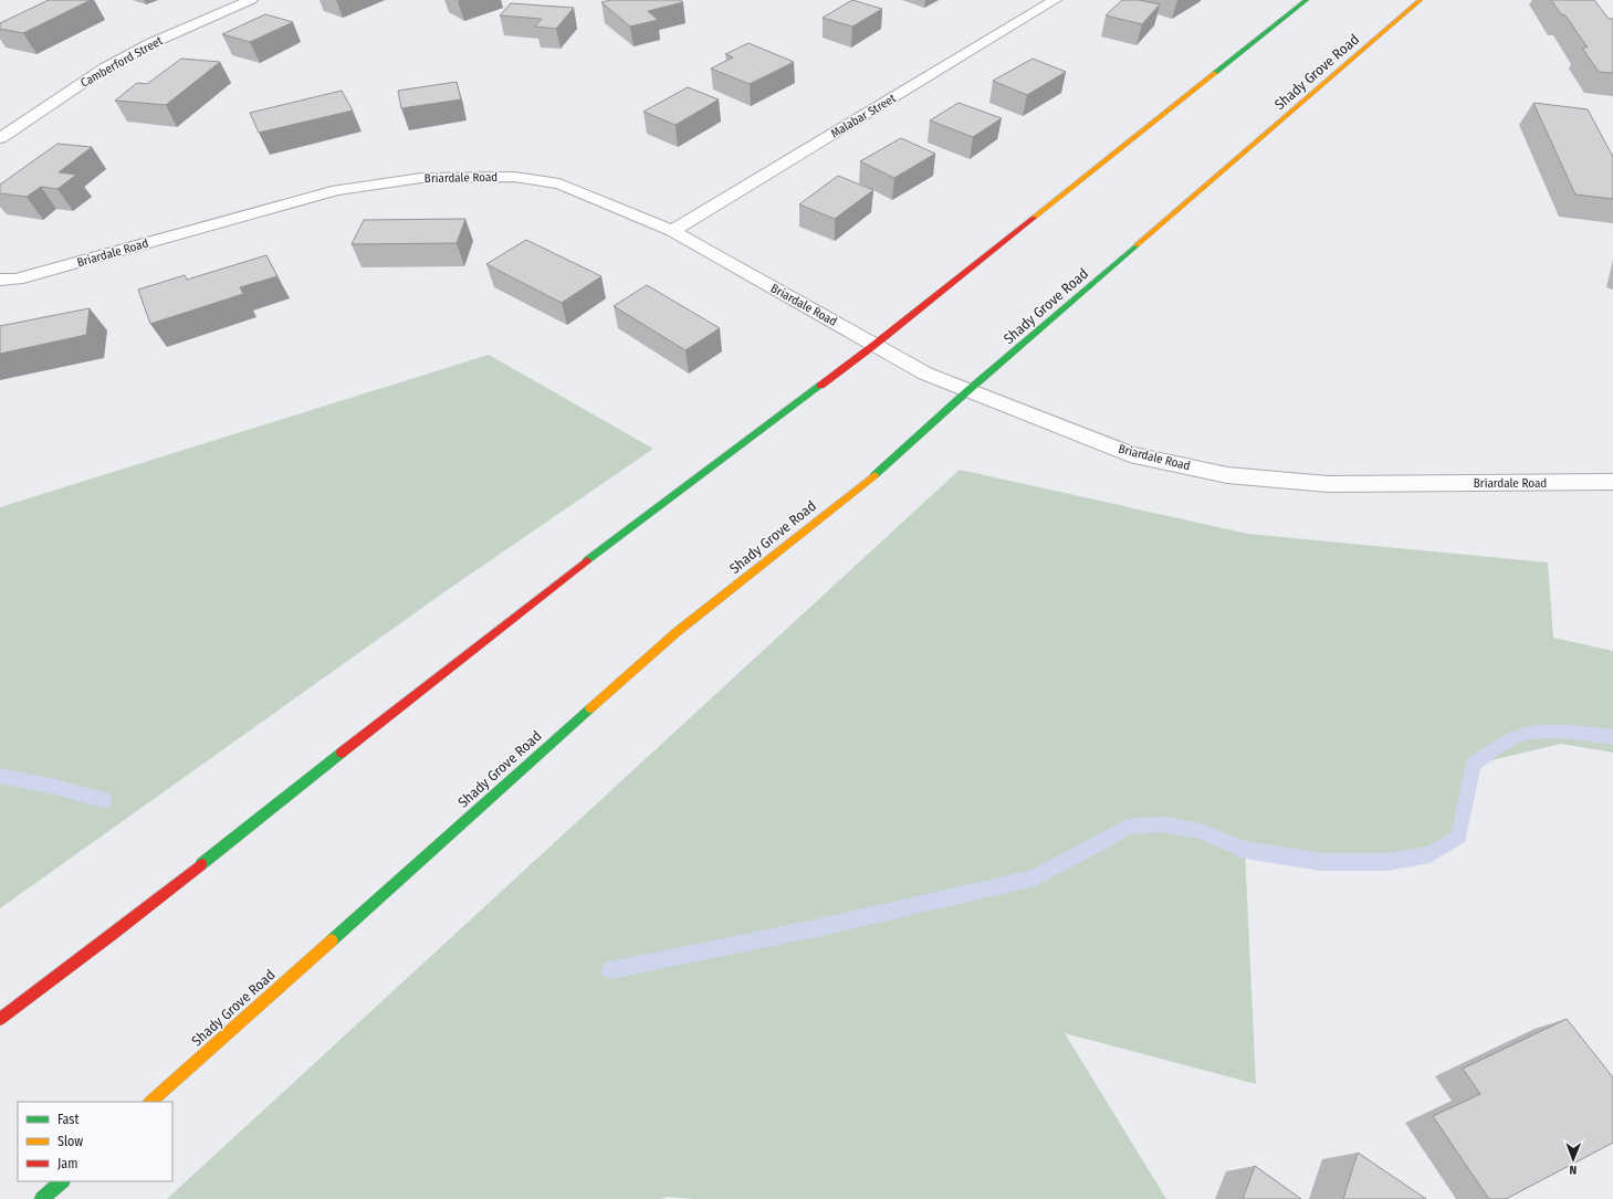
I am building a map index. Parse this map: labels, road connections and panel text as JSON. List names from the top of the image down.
{
  "streets": {
    "main road": ["Shady Grove Road"],
    "street": ["Camberford Street", "Malabar Street", "Briardale Road"]
  },
  "crossings": [
    ["Shady Grove Road", "Briardale Road"],
    ["Malabar Street", "Briardale Road"]
  ],
  "legend": ["Fast", "Slow", "Jam"],
  "north": "bottom"
}
